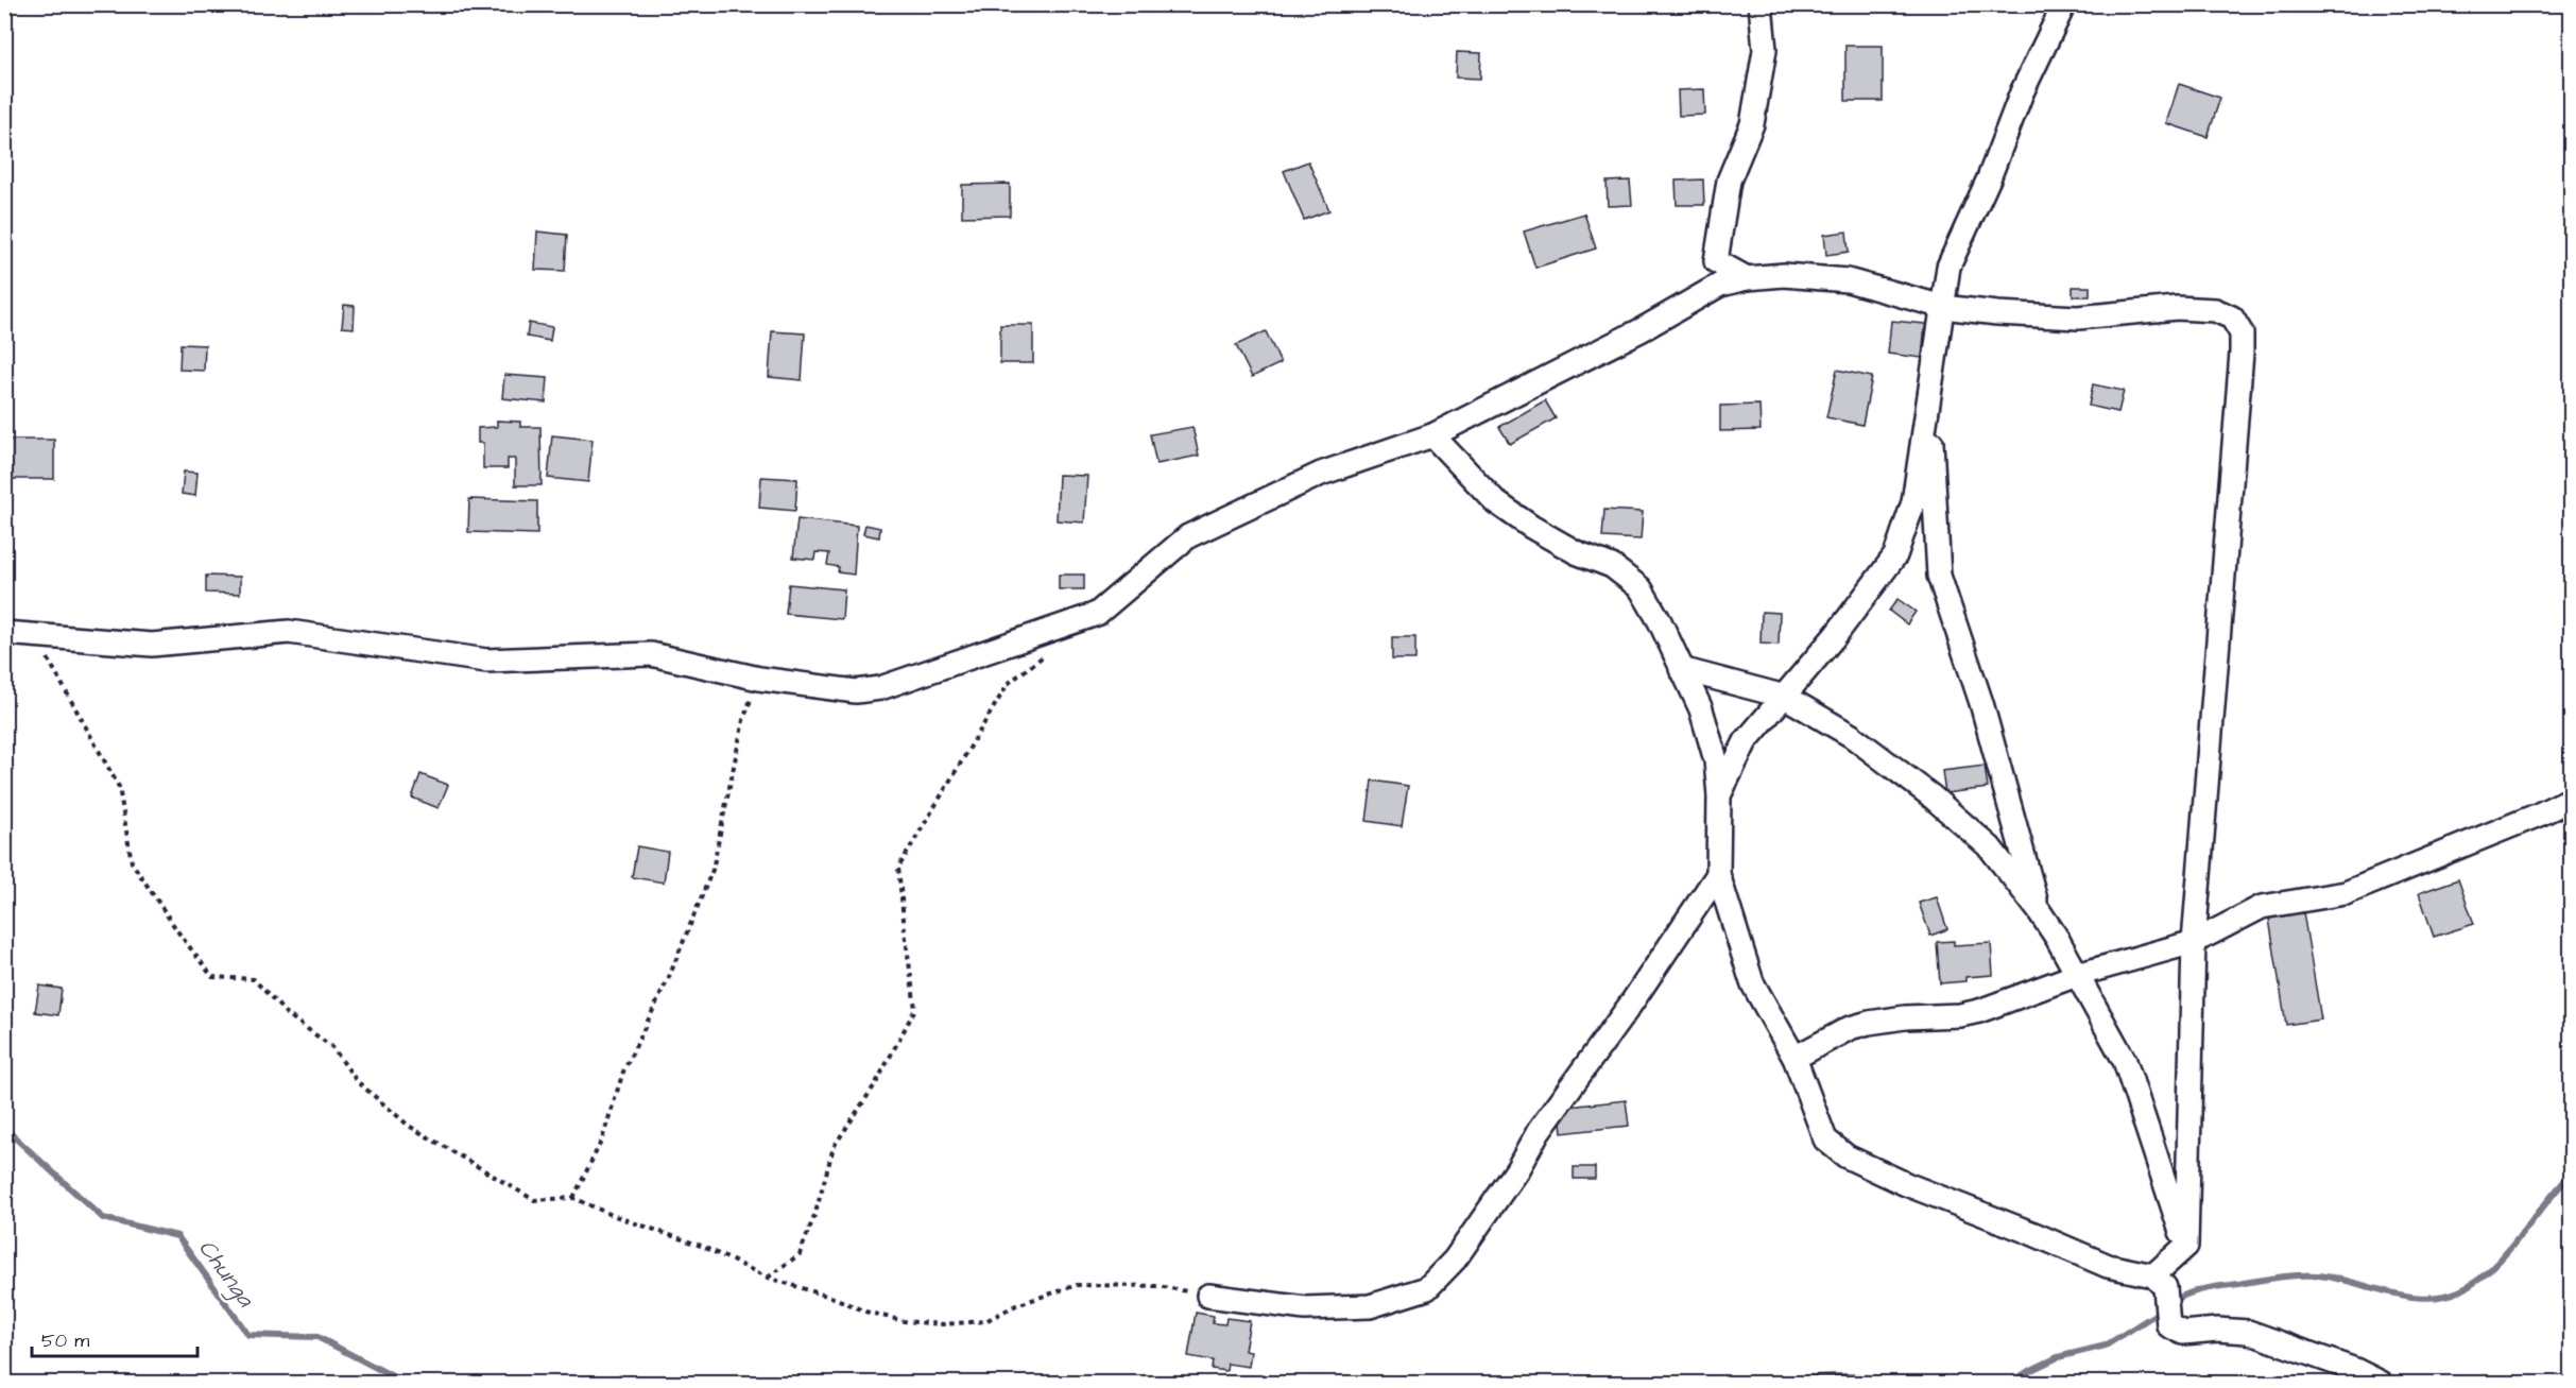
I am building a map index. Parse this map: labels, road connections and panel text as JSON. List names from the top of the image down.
{
  "water": ["Chunga"],
  "scale_bar": "50 m"
}
